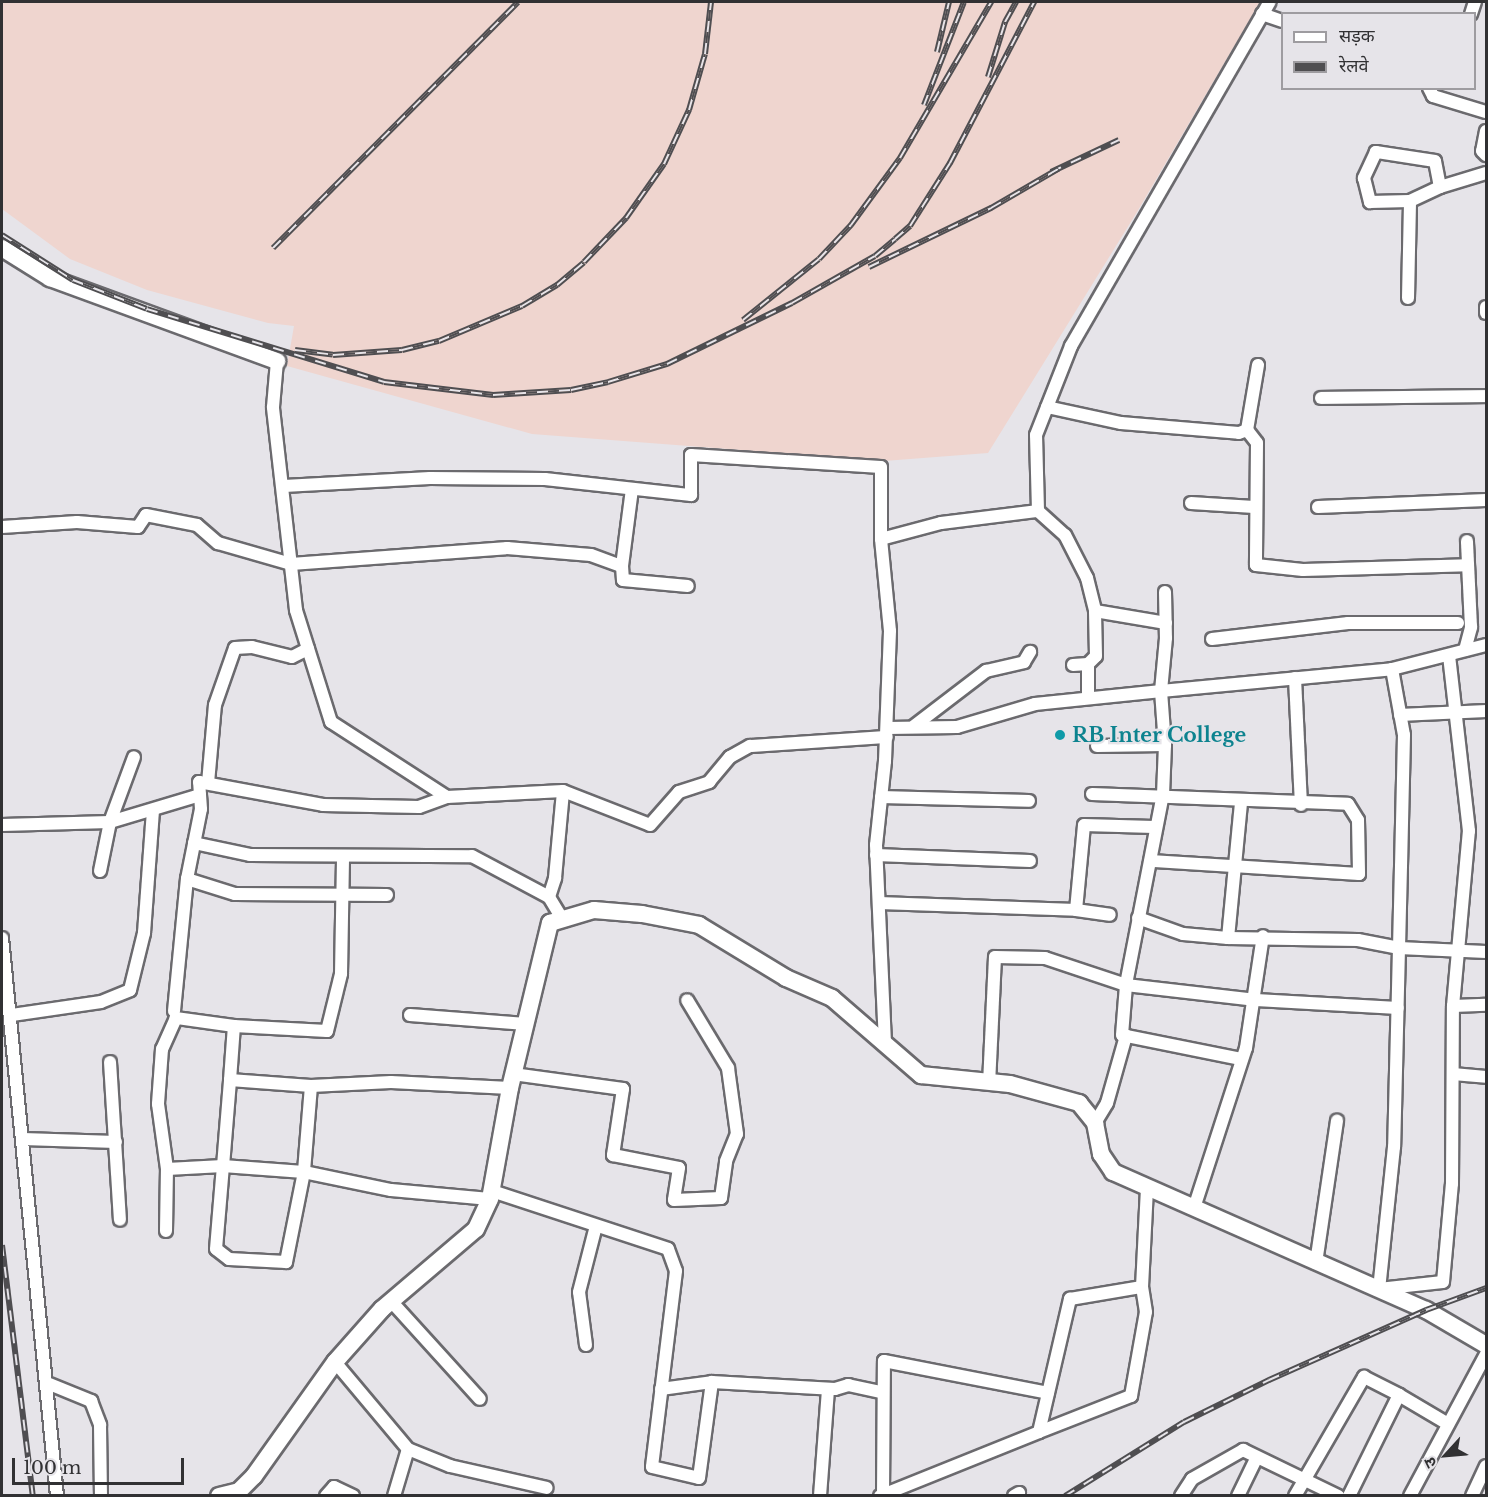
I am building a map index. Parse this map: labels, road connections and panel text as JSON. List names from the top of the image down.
{
  "places": ["RB Inter College"],
  "legend": ["सड़क", "रेलवे"],
  "scale_bar": "100 m",
  "north": "bottom left"
}
